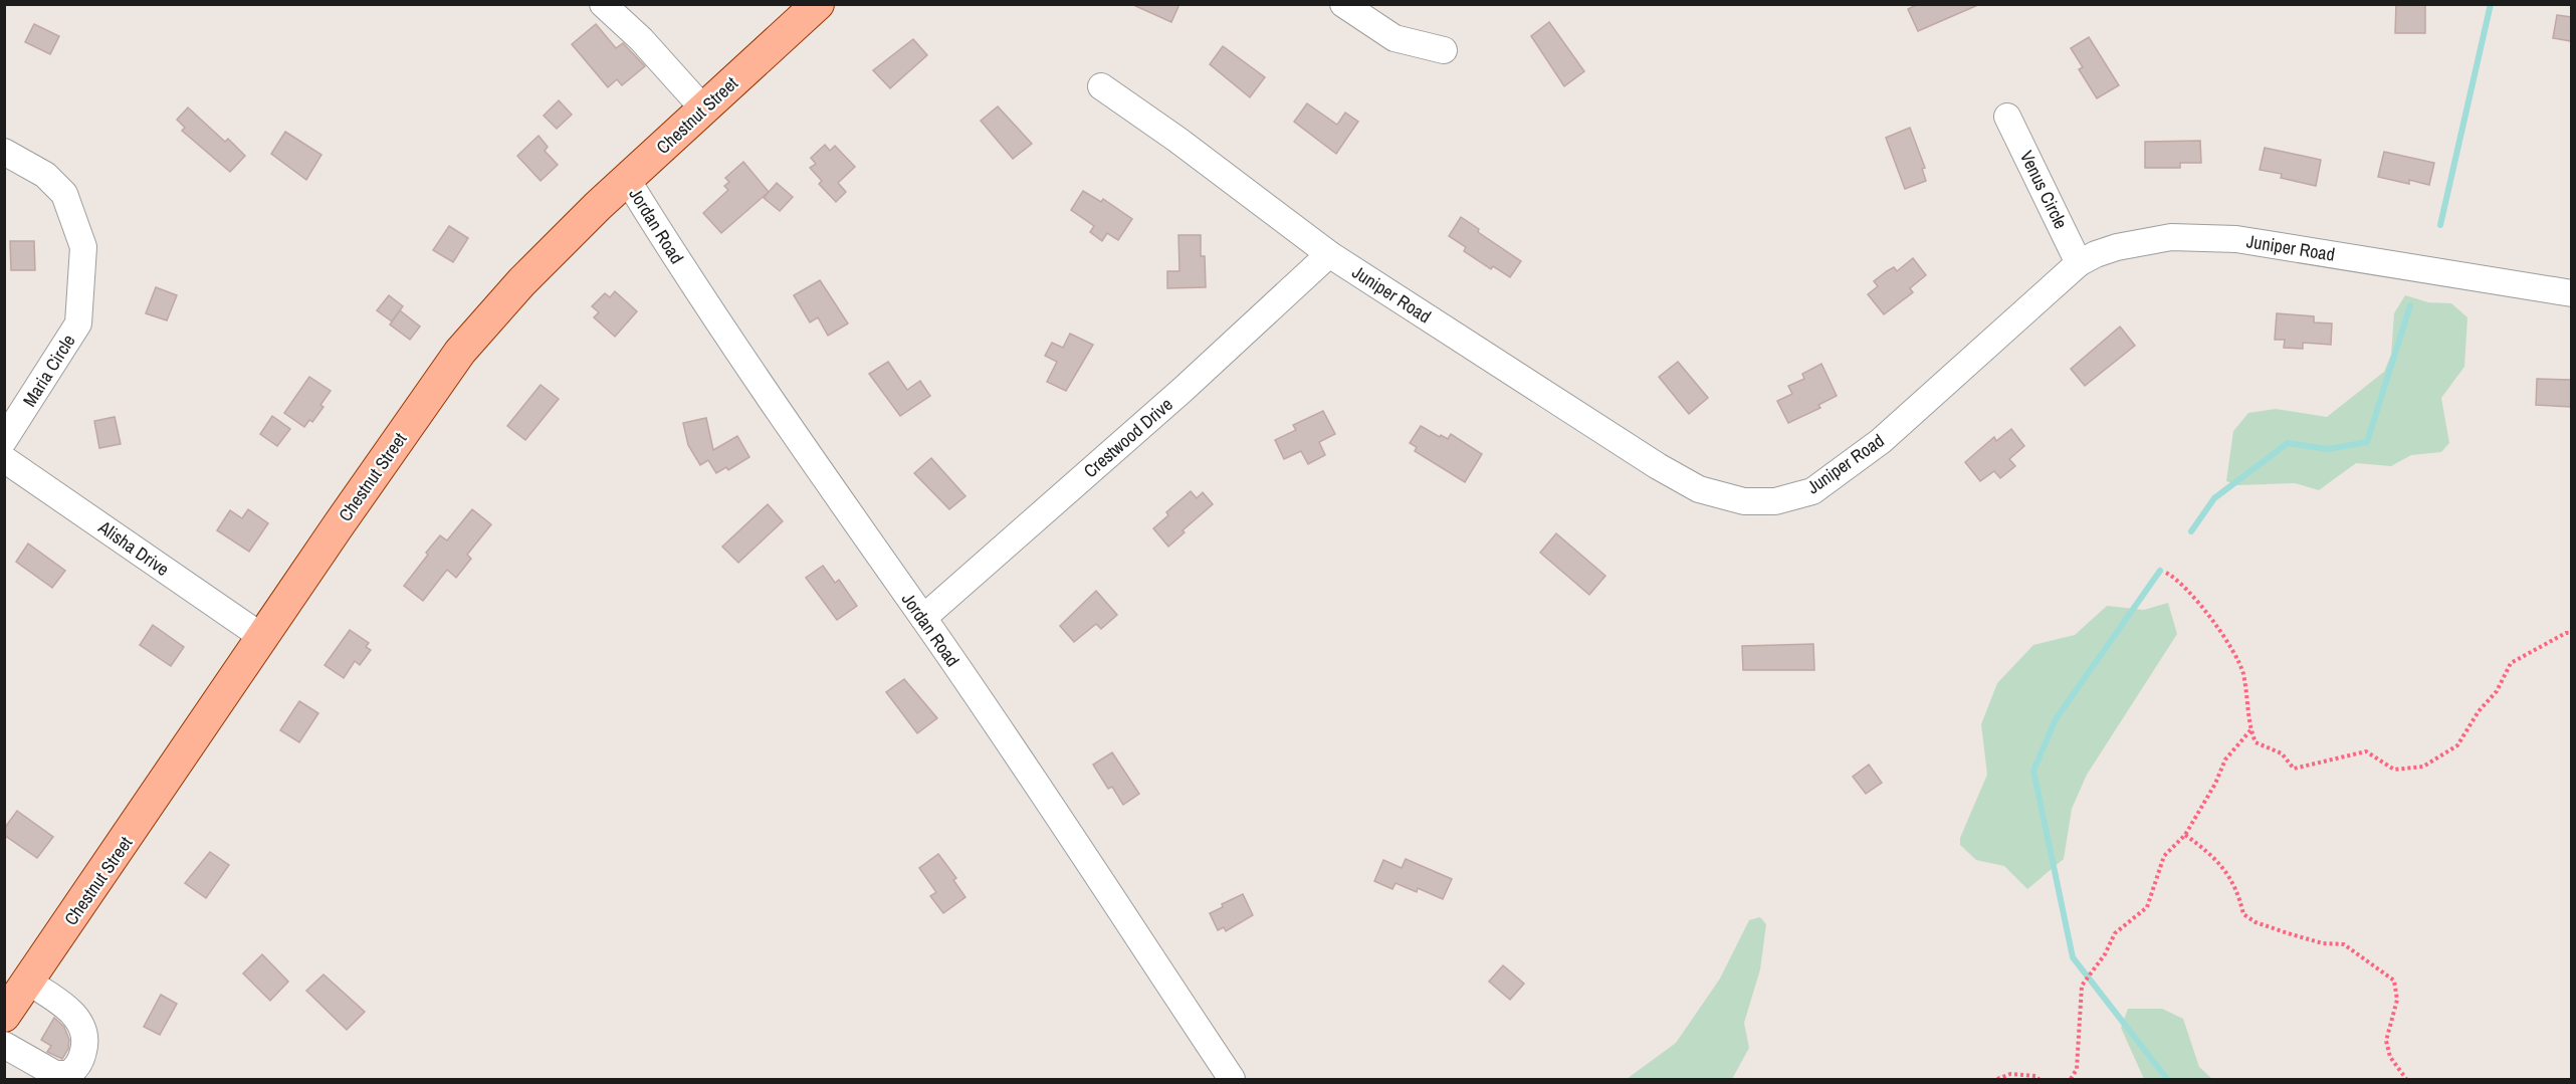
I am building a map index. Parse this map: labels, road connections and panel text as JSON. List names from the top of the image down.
{
  "streets": {
    "main road": ["Chestnut Street"],
    "street": [
      "Venus Circle",
      "Jordan Road",
      "Juniper Road",
      "Maria Circle",
      "Crestwood Drive",
      "Alisha Drive"
    ]
  },
  "crossings": [
    ["Chestnut Street", "Jordan Road"],
    ["Chestnut Street", "Alisha Drive"],
    ["Venus Circle", "Juniper Road"],
    ["Jordan Road", "Crestwood Drive"],
    ["Juniper Road", "Crestwood Drive"]
  ]
}
